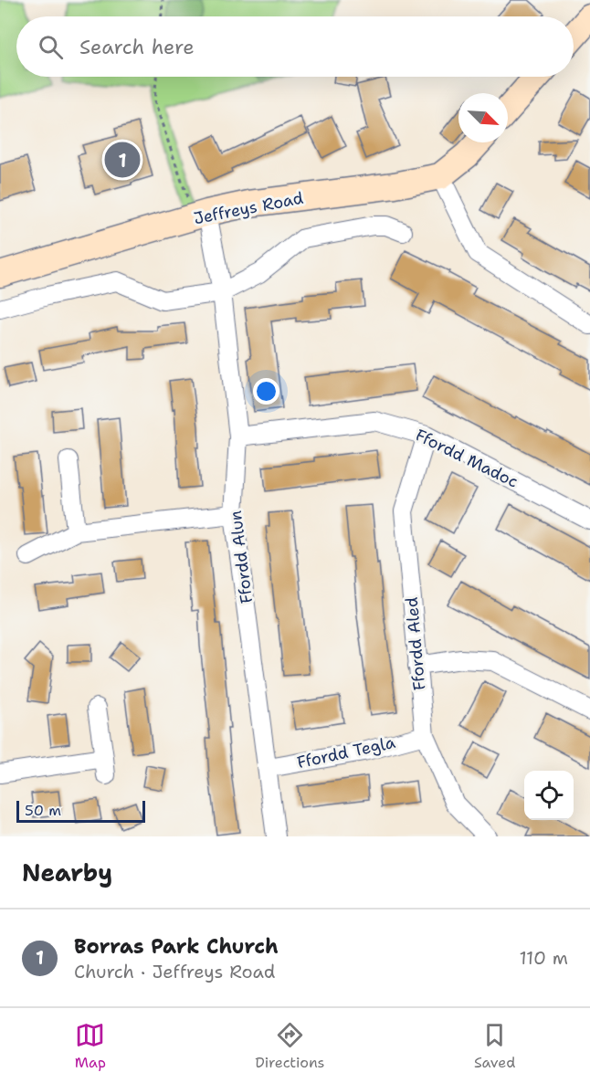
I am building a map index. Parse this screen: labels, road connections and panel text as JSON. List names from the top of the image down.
{
  "streets": {
    "street": [
      "Jeffreys Road",
      "Ffordd Madoc",
      "Ffordd Alun",
      "Ffordd Aled",
      "Ffordd Tegla"
    ]
  },
  "crossings": [
    ["Jeffreys Road", "Ffordd Alun"],
    ["Ffordd Madoc", "Ffordd Alun"],
    ["Ffordd Madoc", "Ffordd Aled"],
    ["Ffordd Alun", "Ffordd Tegla"],
    ["Ffordd Aled", "Ffordd Tegla"]
  ],
  "scale_bar": "50 m",
  "north": "bottom right",
  "page": {
    "search": "Search here",
    "pins": "1",
    "scale": "50 m",
    "heading": "Nearby",
    "list": [
      {
        "mark": "1",
        "name": "Borras Park Church",
        "note": "Church · Jeffreys Road",
        "value": "110 m"
      }
    ],
    "nav": ["Map", "Directions", "Saved"]
  }
}
